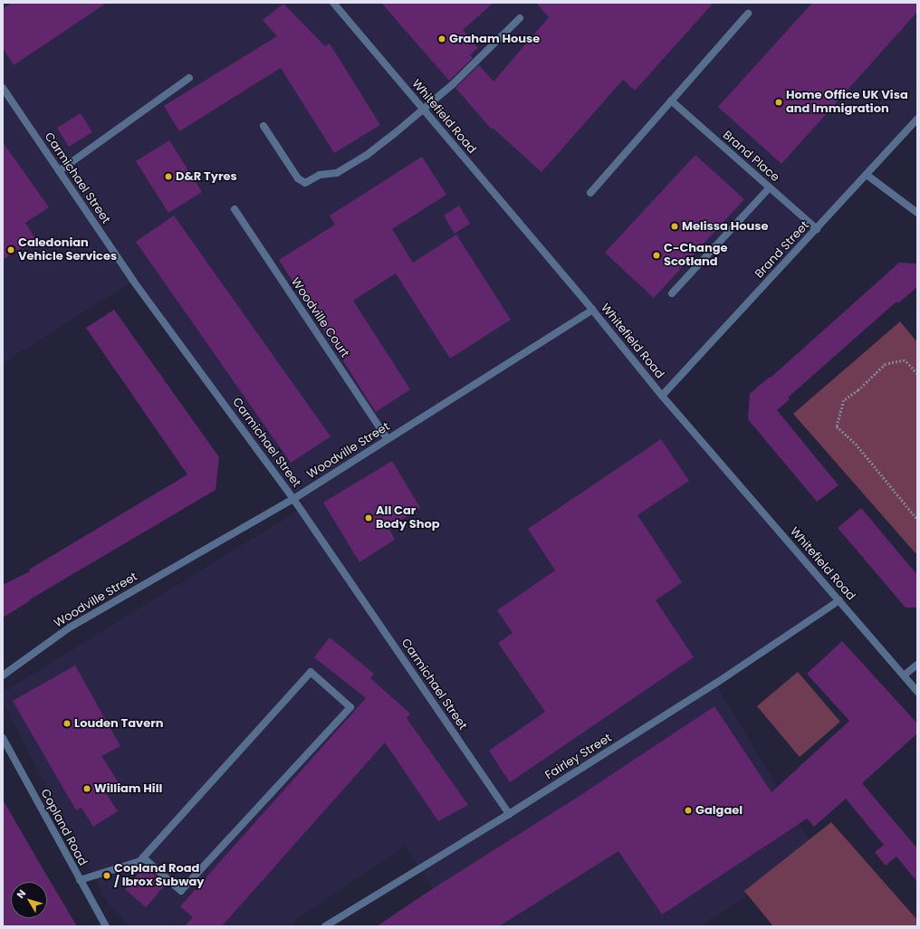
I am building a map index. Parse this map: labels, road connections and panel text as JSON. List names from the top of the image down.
{
  "streets": {
    "street": [
      "Whitefield Road",
      "Brand Place",
      "Carmichael Street",
      "Brand Street",
      "Woodville Court",
      "Woodville Street",
      "Fairley Street",
      "Copland Road"
    ]
  },
  "crossings": [
    ["Whitefield Road", "Brand Street"],
    ["Whitefield Road", "Woodville Street"],
    ["Whitefield Road", "Fairley Street"],
    ["Brand Place", "Brand Street"],
    ["Carmichael Street", "Woodville Street"],
    ["Carmichael Street", "Fairley Street"],
    ["Woodville Court", "Woodville Street"]
  ],
  "places": [
    "Graham House",
    "Home Office UK Visa and Immigration",
    "D&R Tyres",
    "Melissa House",
    "Caledonian Vehicle Services",
    "C-Change Scotland",
    "All Car Body Shop",
    "Louden Tavern",
    "William Hill",
    "Galgael",
    "Copland Road / Ibrox Subway"
  ],
  "north": "top left"
}
